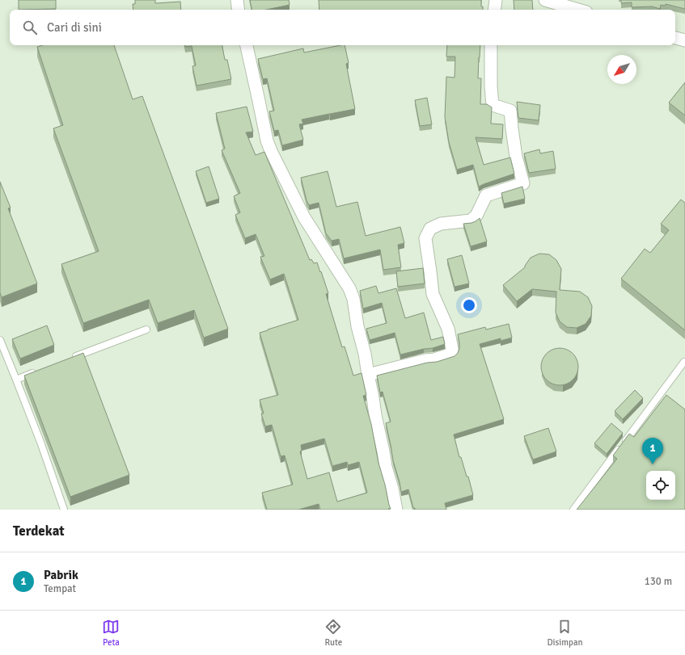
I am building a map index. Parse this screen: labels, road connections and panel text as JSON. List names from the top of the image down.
{
  "north": "bottom left",
  "page": {
    "search": "Cari di sini",
    "pins": "1",
    "heading": "Terdekat",
    "list": [
      {
        "mark": "1",
        "name": "Pabrik",
        "note": "Tempat",
        "value": "130 m"
      }
    ],
    "nav": ["Peta", "Rute", "Disimpan"]
  }
}
